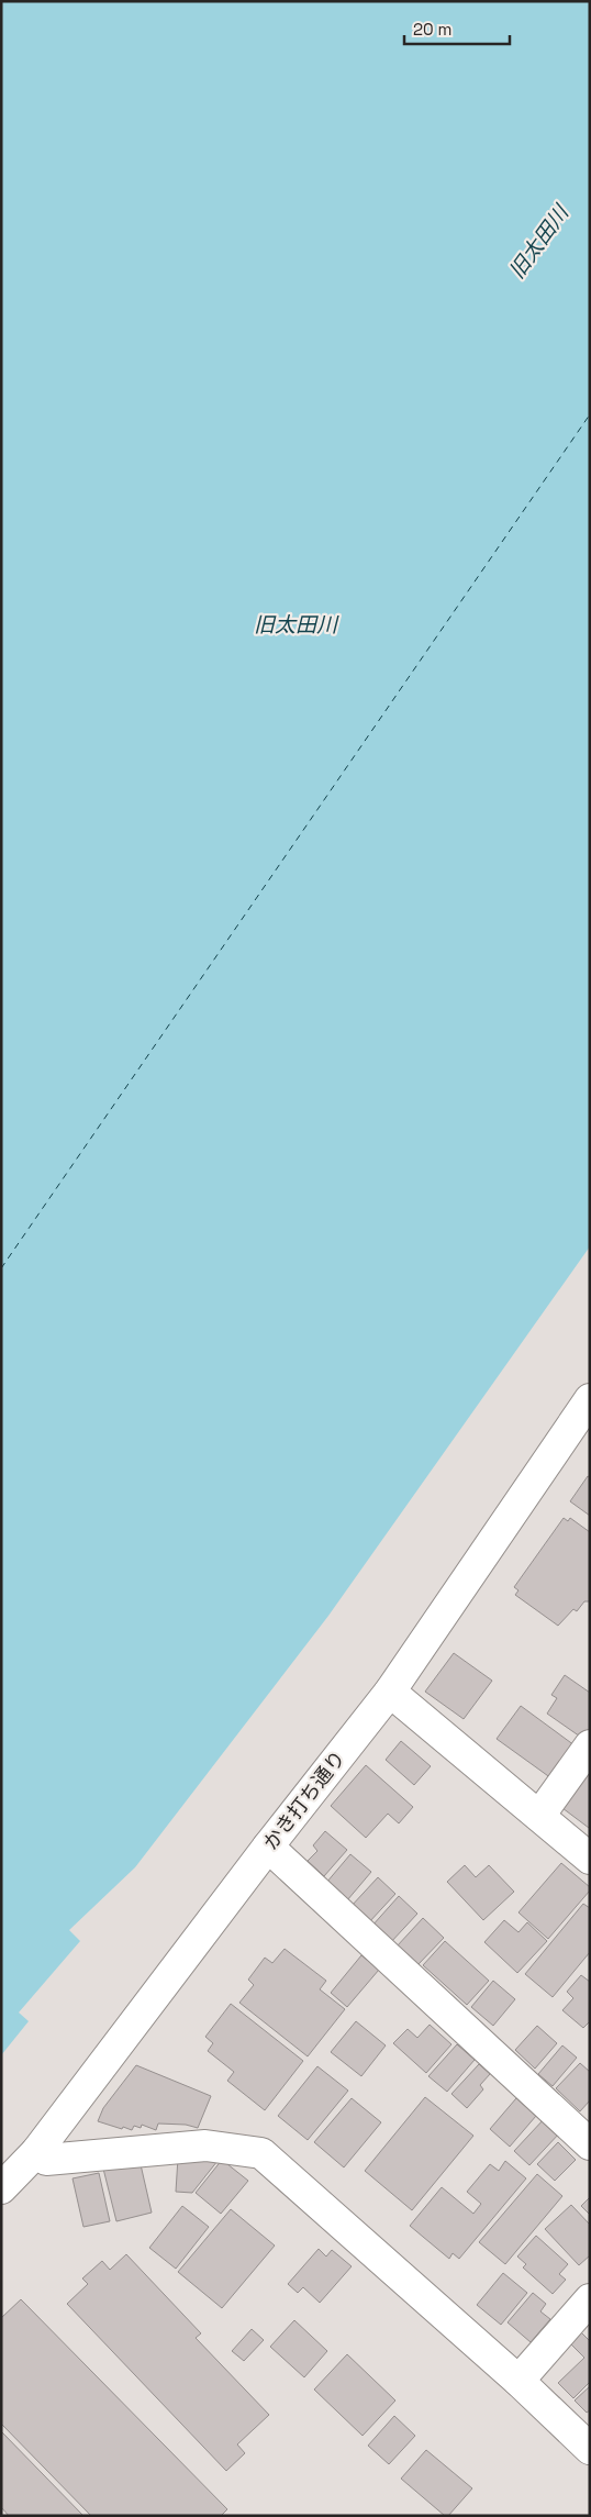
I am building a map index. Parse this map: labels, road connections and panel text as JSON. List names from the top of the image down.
{
  "streets": {
    "street": ["かき打ち通り"]
  },
  "water": ["旧太田川"],
  "scale_bar": "20 m"
}
